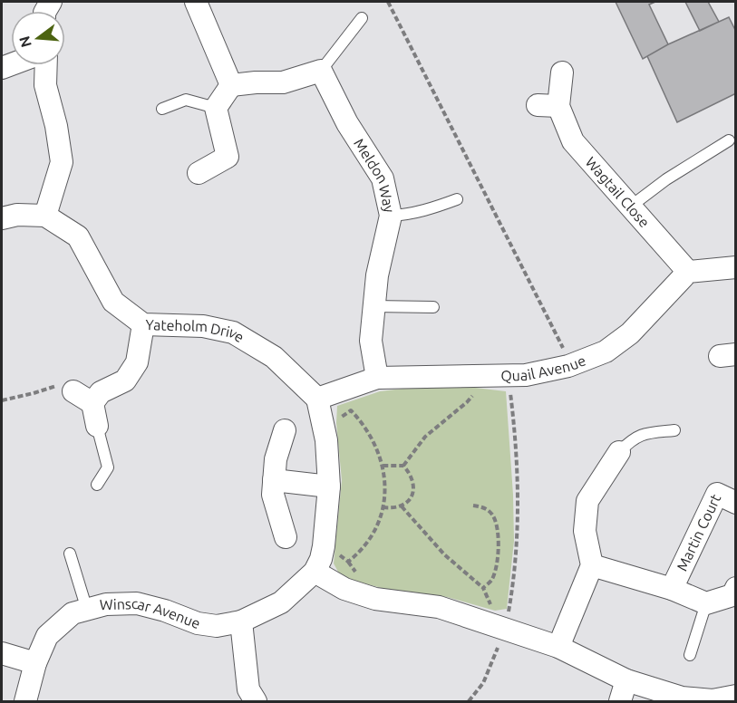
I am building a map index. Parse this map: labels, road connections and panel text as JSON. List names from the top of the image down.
{
  "streets": {
    "street": [
      "Meldon Way",
      "Wagtail Close",
      "Yateholm Drive",
      "Quail Avenue",
      "Martin Court",
      "Winscar Avenue"
    ]
  },
  "crossings": [
    ["Meldon Way", "Quail Avenue"],
    ["Wagtail Close", "Quail Avenue"],
    ["Yateholm Drive", "Quail Avenue"],
    ["Yateholm Drive", "Winscar Avenue"],
    ["Quail Avenue", "Winscar Avenue"]
  ],
  "north": "left"
}
